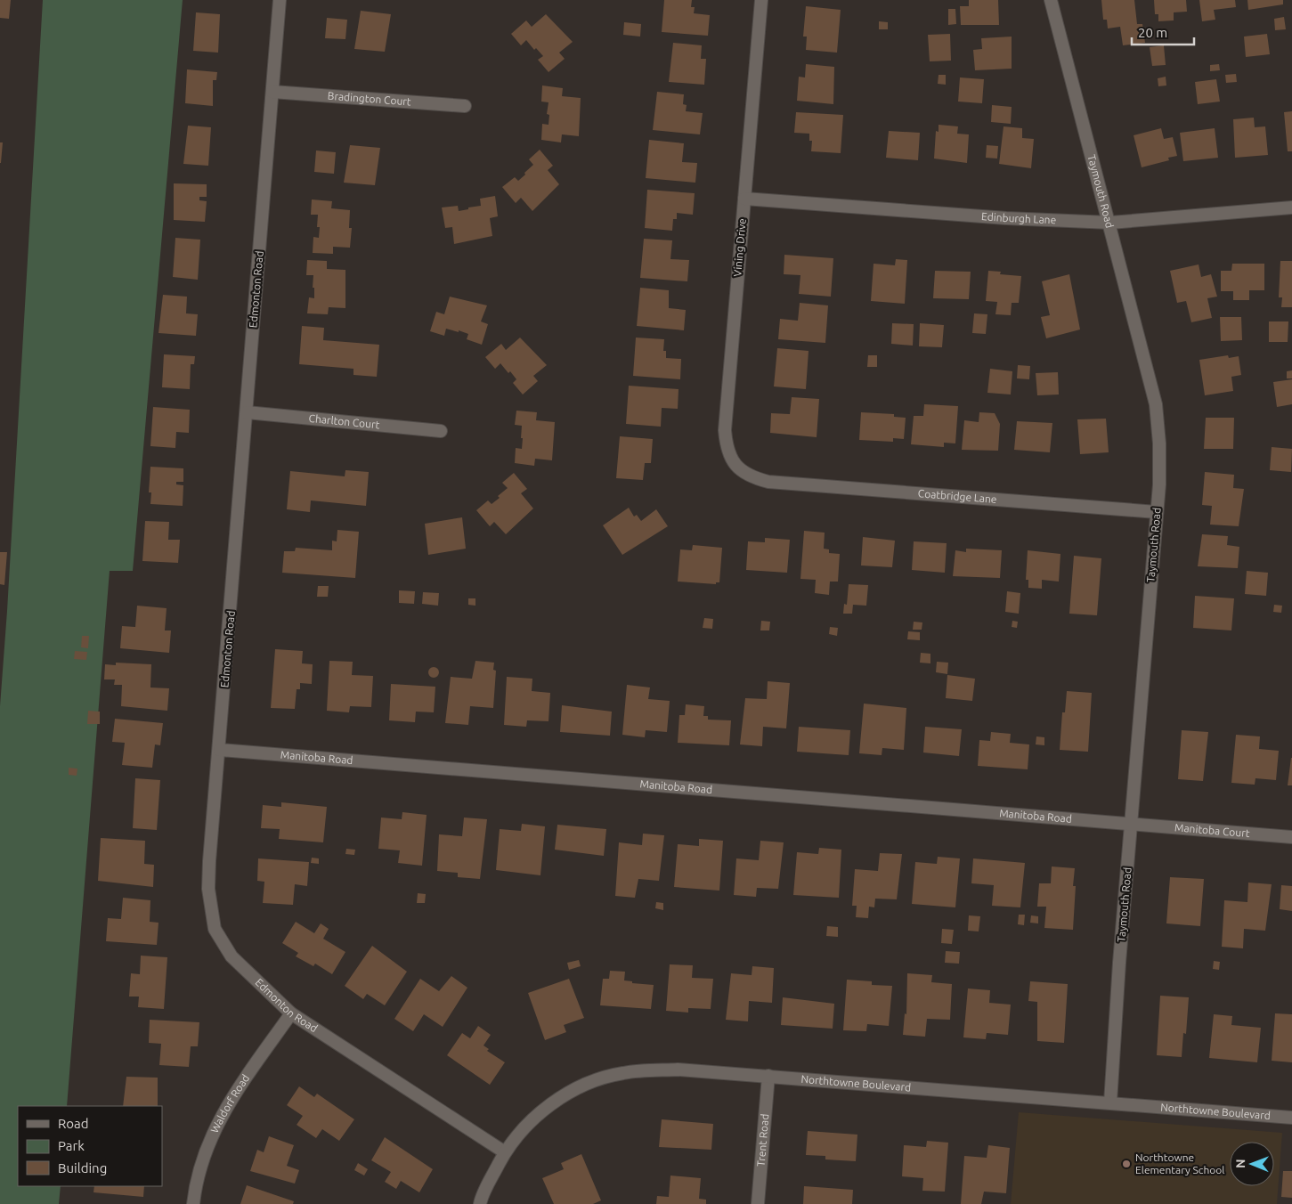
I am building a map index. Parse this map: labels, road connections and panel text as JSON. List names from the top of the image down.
{
  "streets": {
    "street": [
      "Bradington Court",
      "Taymouth Road",
      "Edinburgh Lane",
      "Vining Drive",
      "Edmonton Road",
      "Charlton Court",
      "Coatbridge Lane",
      "Manitoba Road",
      "Manitoba Court",
      "Northtowne Boulevard",
      "Waldorf Road",
      "Trent Road"
    ]
  },
  "crossings": [
    ["Bradington Court", "Edmonton Road"],
    ["Taymouth Road", "Edinburgh Lane"],
    ["Taymouth Road", "Coatbridge Lane"],
    ["Taymouth Road", "Manitoba Road"],
    ["Taymouth Road", "Manitoba Court"],
    ["Taymouth Road", "Northtowne Boulevard"],
    ["Edinburgh Lane", "Vining Drive"],
    ["Vining Drive", "Coatbridge Lane"],
    ["Edmonton Road", "Charlton Court"],
    ["Edmonton Road", "Manitoba Road"],
    ["Edmonton Road", "Northtowne Boulevard"],
    ["Edmonton Road", "Waldorf Road"],
    ["Manitoba Road", "Manitoba Court"],
    ["Northtowne Boulevard", "Trent Road"]
  ],
  "places": ["Northtowne Elementary School"],
  "legend": ["Road", "Park", "Building"],
  "scale_bar": "20 m",
  "north": "left"
}
